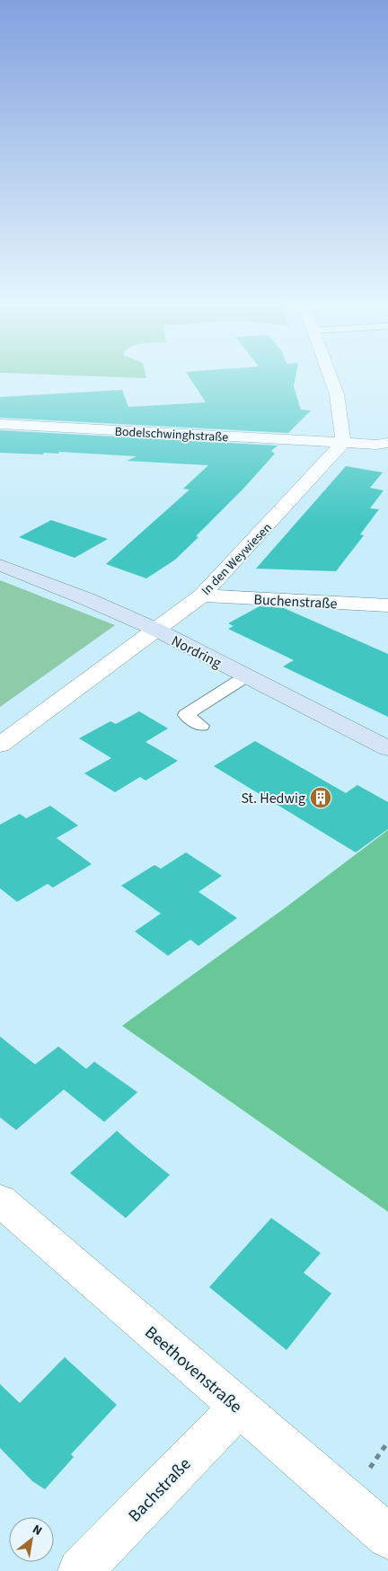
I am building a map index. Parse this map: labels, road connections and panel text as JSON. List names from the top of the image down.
{
  "streets": {
    "street": [
      "Bodelschwinghstraße",
      "In den Weywiesen",
      "Buchenstraße",
      "Nordring",
      "Beethovenstraße",
      "Bachstraße"
    ]
  },
  "crossings": [
    ["Bodelschwinghstraße", "In den Weywiesen"],
    ["In den Weywiesen", "Buchenstraße"],
    ["In den Weywiesen", "Nordring"],
    ["Beethovenstraße", "Bachstraße"]
  ],
  "places": {
    "building": ["St. Hedwig"]
  },
  "north": "top right"
}
